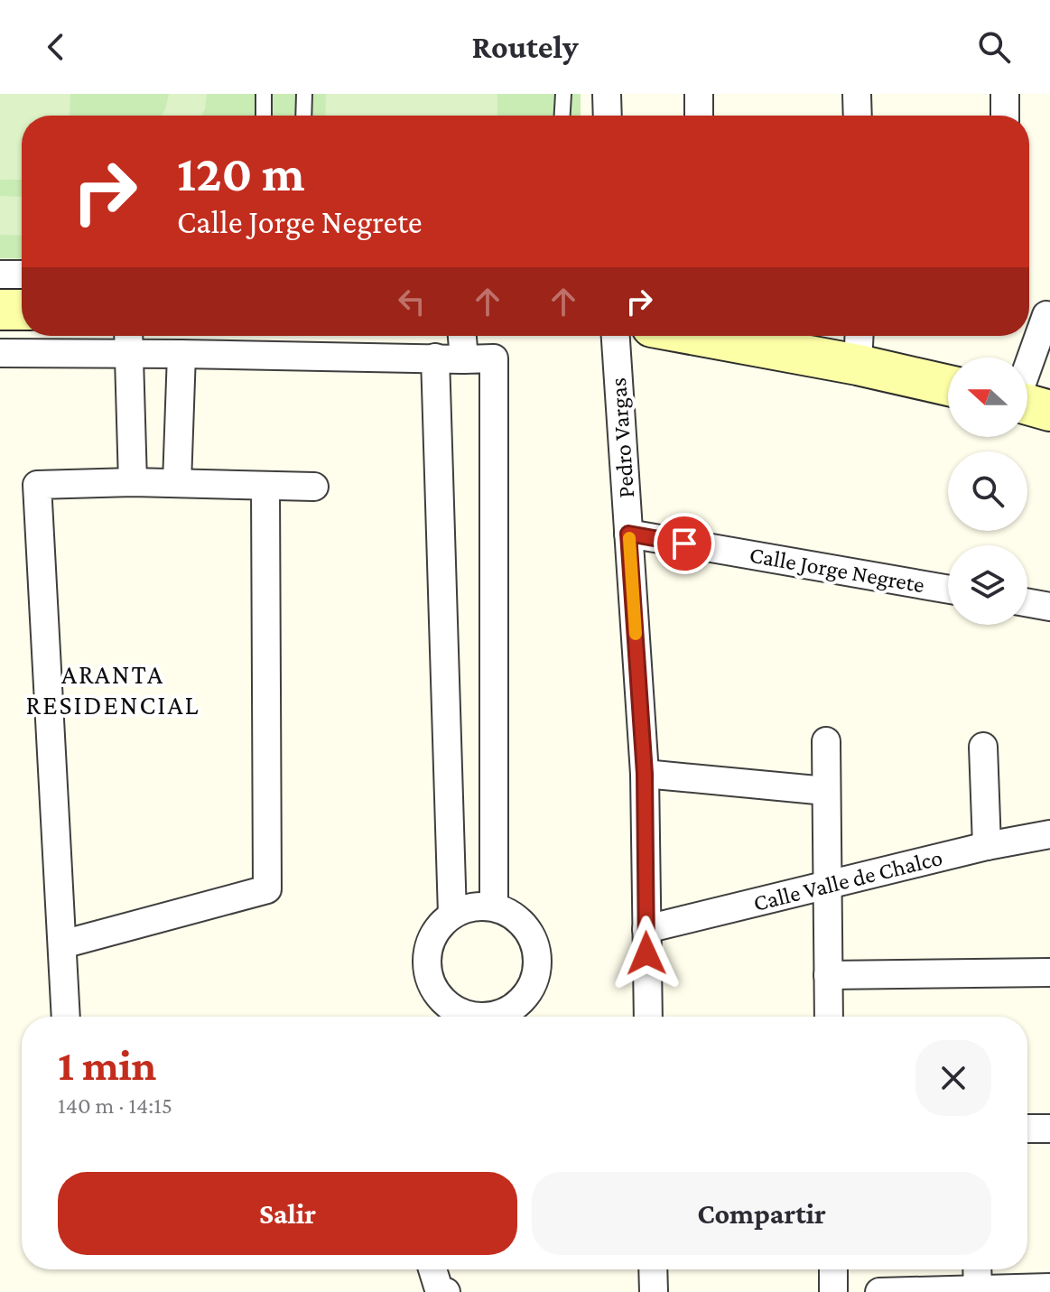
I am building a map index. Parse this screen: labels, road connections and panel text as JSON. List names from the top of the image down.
{
  "streets": {
    "street": ["Pedro Vargas", "Calle Jorge Negrete", "Calle Valle de Chalco"]
  },
  "crossings": [
    ["Pedro Vargas", "Calle Jorge Negrete"],
    ["Pedro Vargas", "Calle Valle de Chalco"]
  ],
  "districts": ["ARANTA RESIDENCIAL"],
  "north": "left",
  "page": {
    "header": "Routely",
    "turn": ["120 m", "Calle Jorge Negrete"],
    "heading": ["1 min", "140 m · 14:15"],
    "buttons": ["Salir", "Compartir"]
  }
}
